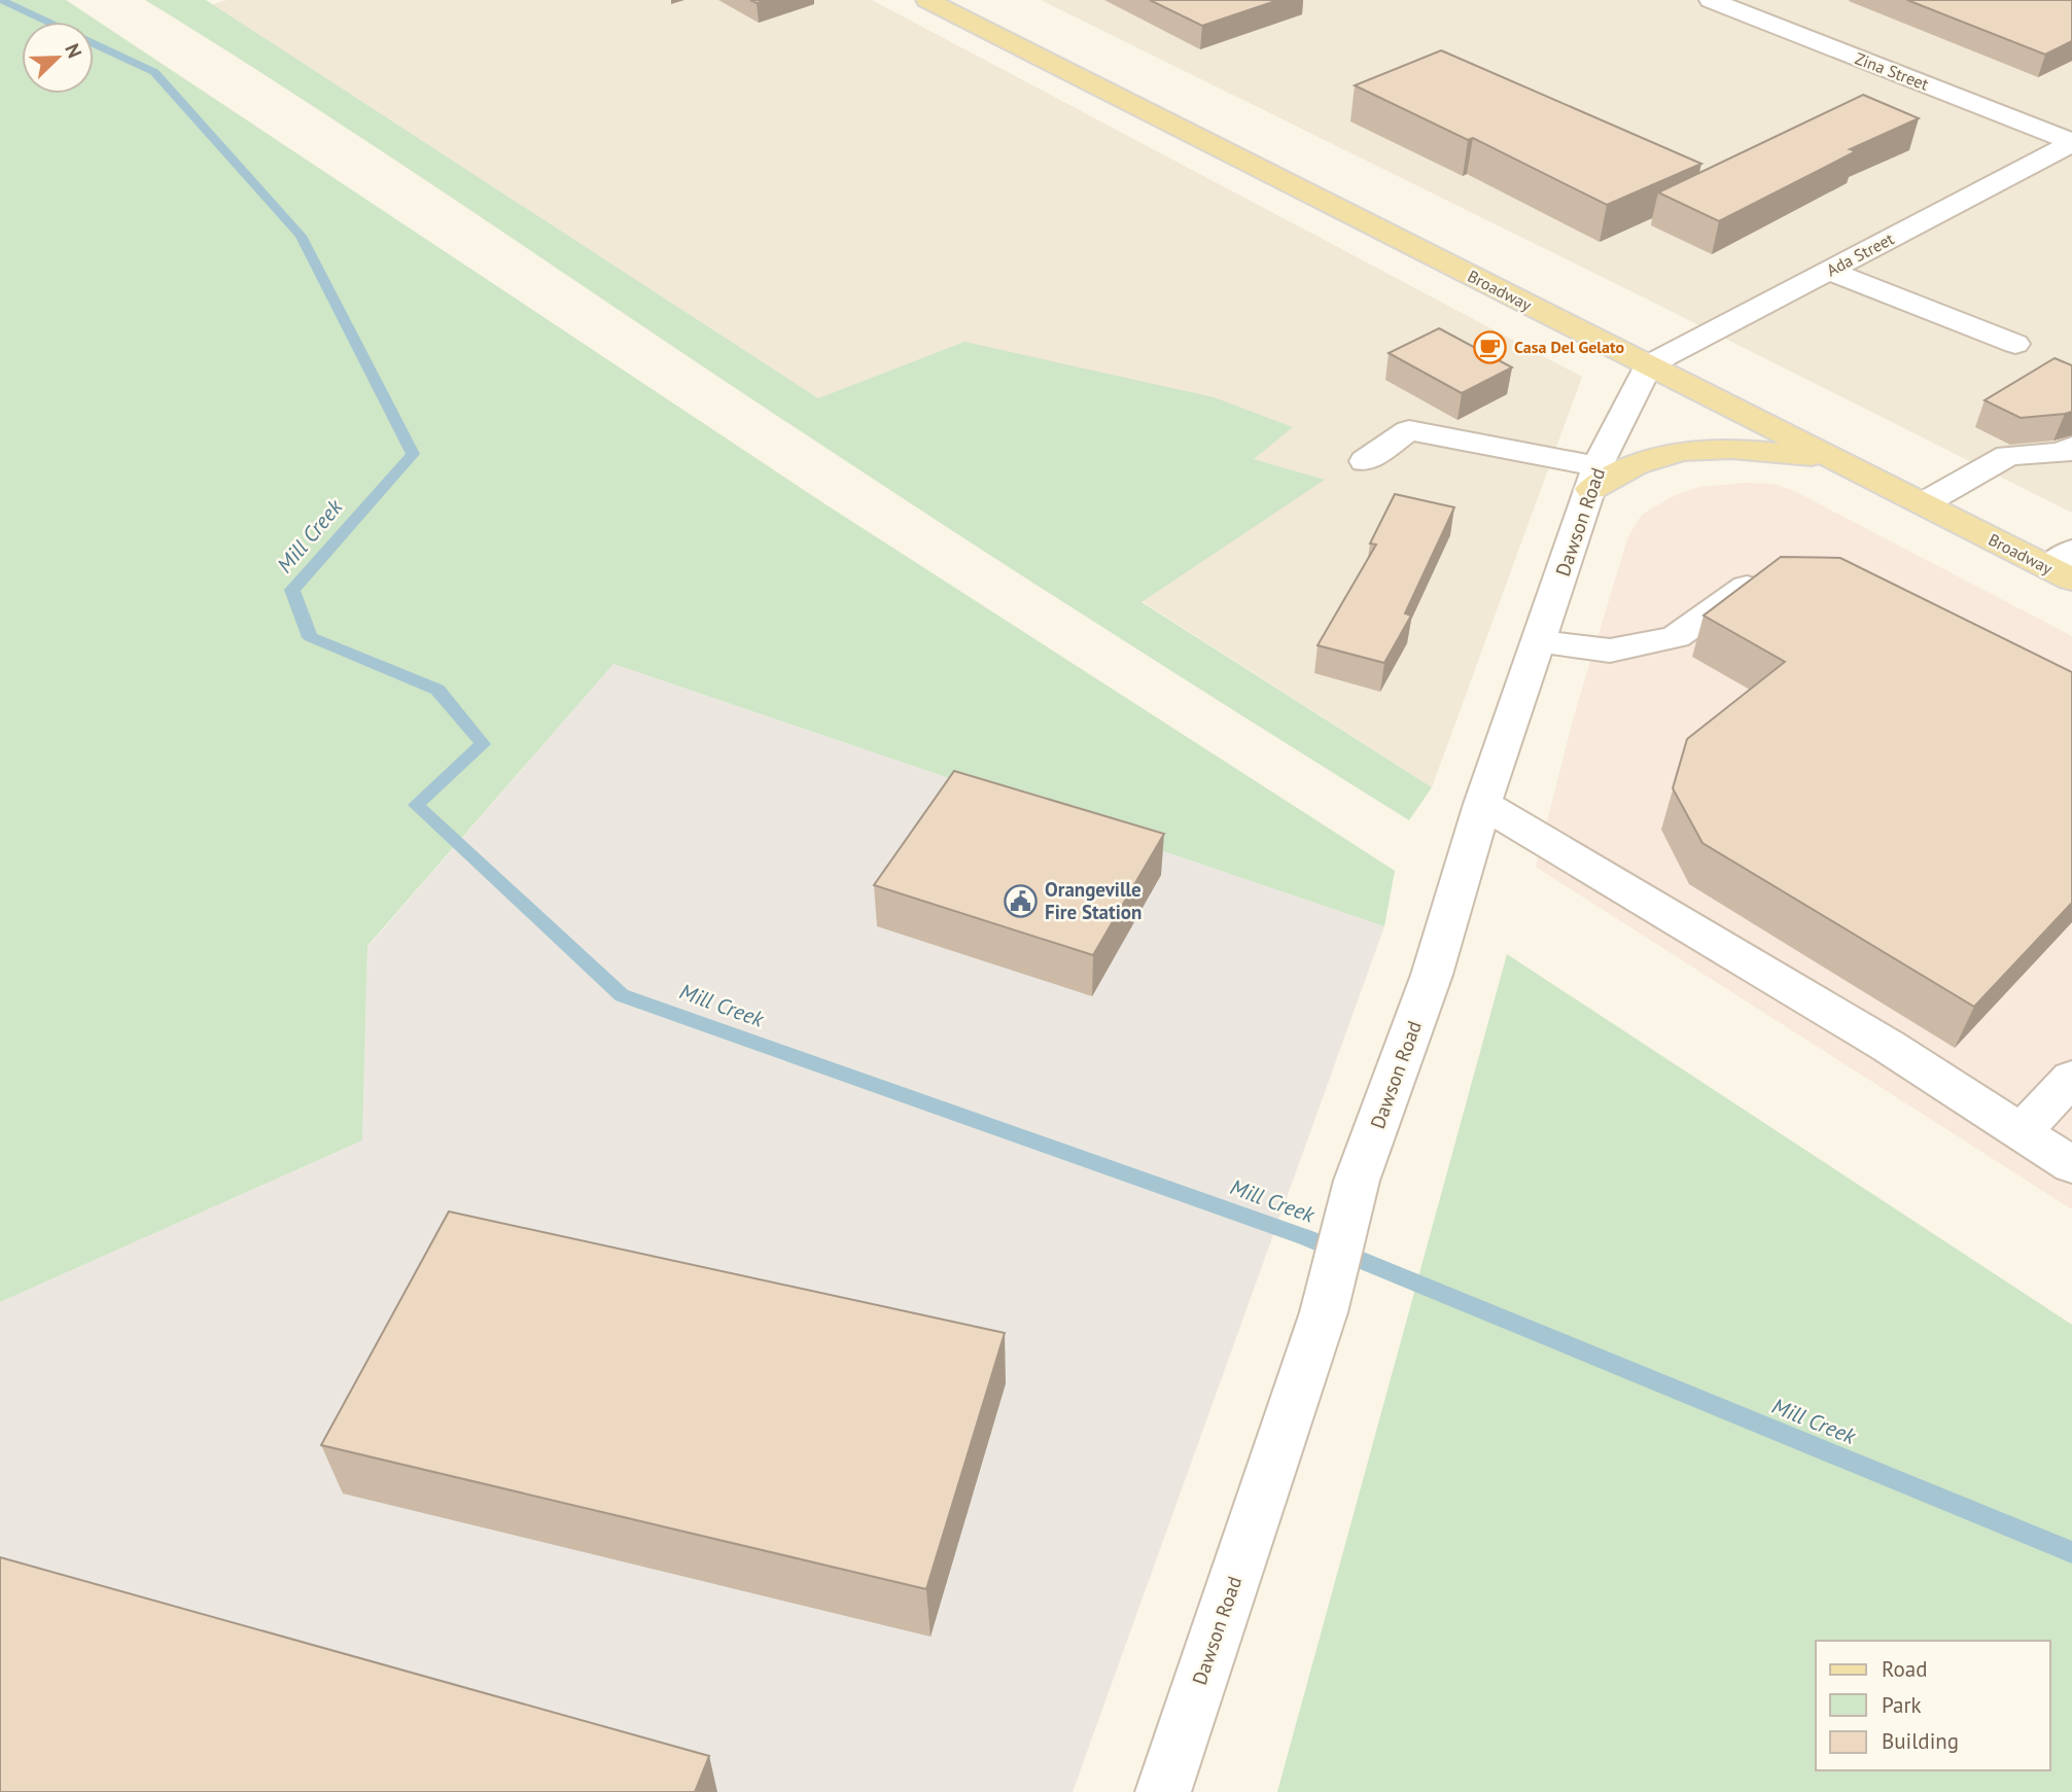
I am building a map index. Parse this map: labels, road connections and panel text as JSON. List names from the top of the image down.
{
  "streets": {
    "main road": ["Broadway"],
    "street": ["Zina Street", "Ada Street", "Dawson Road"]
  },
  "crossings": [
    ["Zina Street", "Ada Street"],
    ["Ada Street", "Broadway"],
    ["Ada Street", "Dawson Road"],
    ["Broadway", "Dawson Road"]
  ],
  "water": ["Mill Creek"],
  "places": {
    "cafe": ["Casa Del Gelato"],
    "public building": ["Orangeville Fire Station"]
  },
  "legend": ["Road", "Park", "Building"],
  "north": "top right"
}
